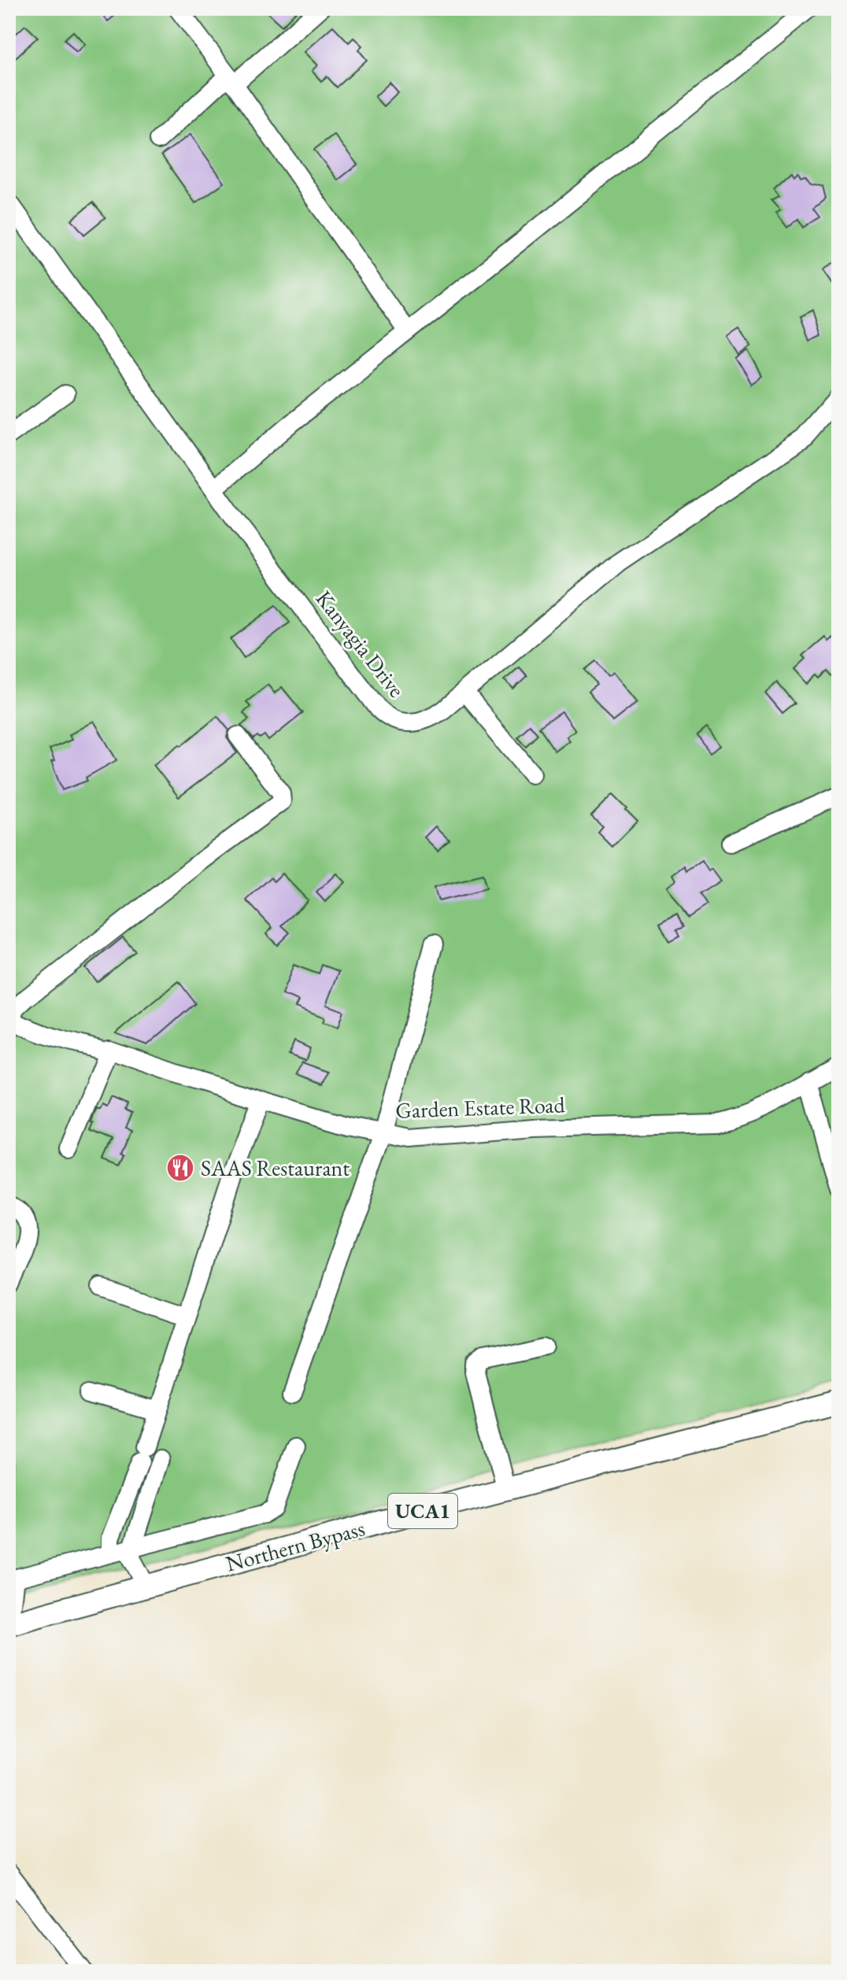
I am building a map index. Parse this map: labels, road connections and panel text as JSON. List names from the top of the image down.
{
  "streets": {
    "main road": ["UCA1", "Northern Bypass"],
    "street": ["Kanyagia Drive", "Garden Estate Road"]
  },
  "places": {
    "restaurant": ["SAAS Restaurant"]
  }
}
